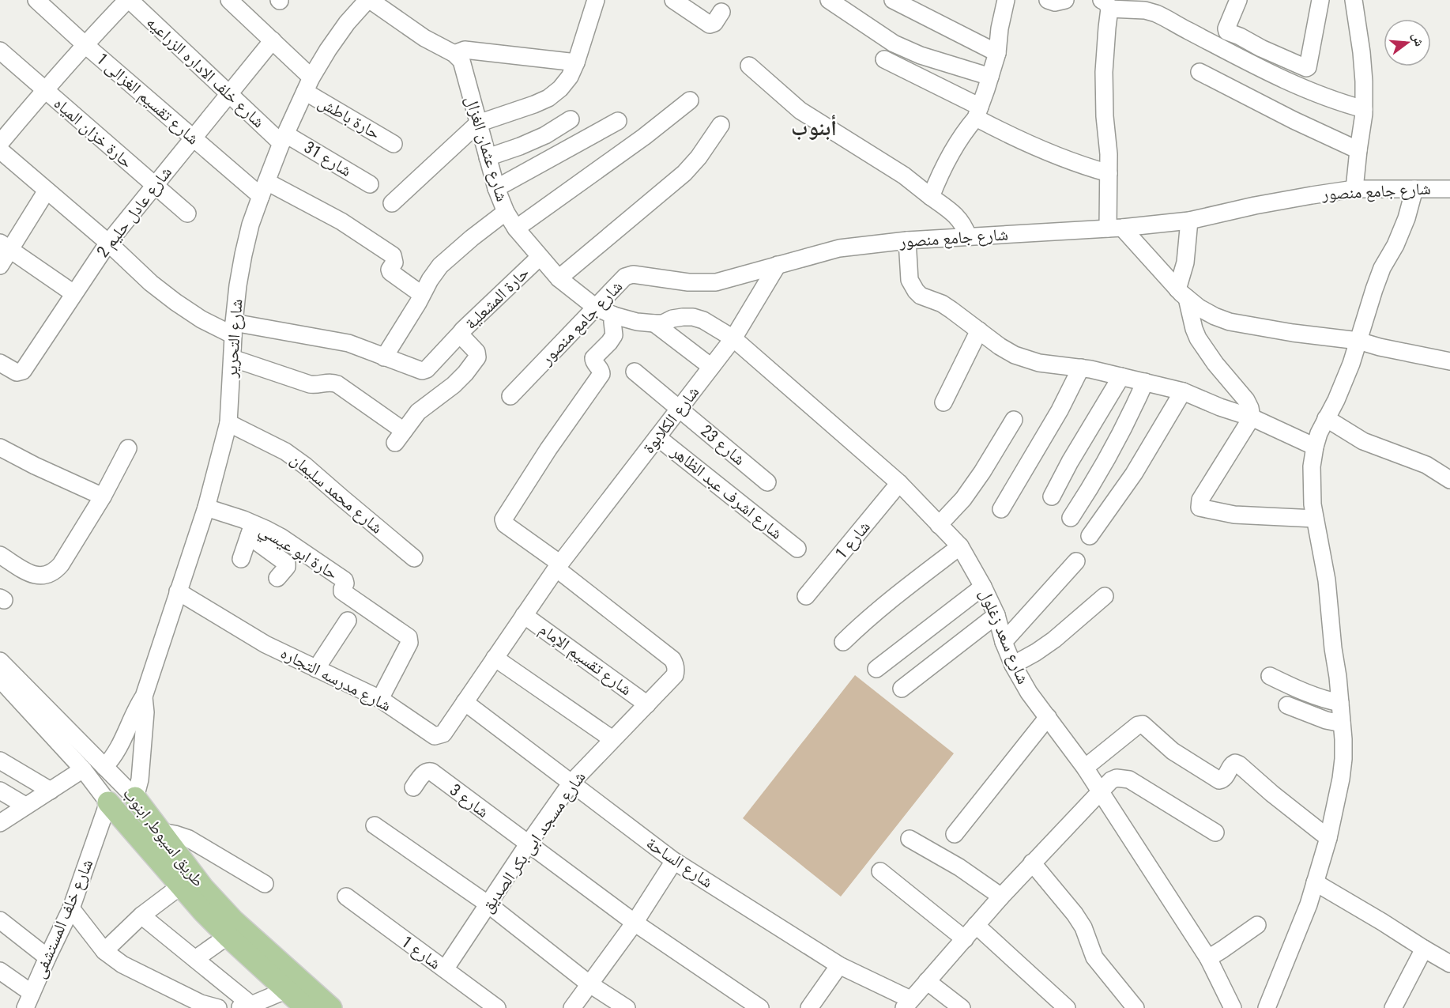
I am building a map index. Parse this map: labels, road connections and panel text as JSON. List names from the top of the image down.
{
  "streets": {
    "main road": ["طريق اسيوط, ابنوب"],
    "street": [
      "شارع خلف الاداره الزراعيه",
      "شارع تقسيم الغزالى 1",
      "حارة باطش",
      "حارة خزان المياه",
      "شارع عثمان الغزال",
      "شارع 31",
      "شارع جامع منصور",
      "شارع عادل حليم 2",
      "حارة المشعلية",
      "شارع التحرير",
      "شارع الكلابوة",
      "شارع 23",
      "شارع اشرف عبد الظاهر",
      "شارع محمد سليمان",
      "شارع 1",
      "حارة ابو عيسي",
      "شارع سعد زغلول",
      "شارع تقسيم الإمام",
      "شارع مدرسه التجاره",
      "شارع 3",
      "شارع مسجد ابى بكر الصديق",
      "شارع الساحة",
      "شارع خلف المستشفى"
    ]
  },
  "crossings": [
    ["شارع خلف الاداره الزراعيه", "شارع 31"],
    ["شارع خلف الاداره الزراعيه", "شارع عادل حليم 2"],
    ["شارع خلف الاداره الزراعيه", "شارع التحرير"],
    ["شارع تقسيم الغزالى 1", "شارع عادل حليم 2"],
    ["شارع تقسيم الغزالى 1", "شارع التحرير"],
    ["حارة باطش", "شارع عادل حليم 2"],
    ["حارة باطش", "شارع التحرير"],
    ["حارة خزان المياه", "شارع عادل حليم 2"],
    ["شارع عثمان الغزال", "شارع جامع منصور"],
    ["شارع عثمان الغزال", "حارة المشعلية"],
    ["شارع عثمان الغزال", "شارع الكلابوة"],
    ["شارع عثمان الغزال", "شارع سعد زغلول"],
    ["شارع 31", "شارع التحرير"],
    ["شارع جامع منصور", "شارع الكلابوة"],
    ["حارة المشعلية", "شارع التحرير"],
    ["شارع التحرير", "شارع محمد سليمان"],
    ["شارع التحرير", "حارة ابو عيسي"],
    ["شارع التحرير", "شارع مدرسه التجاره"],
    ["شارع التحرير", "طريق اسيوط, ابنوب"],
    ["شارع الكلابوة", "شارع 23"],
    ["شارع الكلابوة", "شارع اشرف عبد الظاهر"],
    ["شارع الكلابوة", "شارع سعد زغلول"],
    ["شارع الكلابوة", "شارع مدرسه التجاره"],
    ["شارع الكلابوة", "شارع مسجد ابى بكر الصديق"],
    ["شارع 1", "شارع سعد زغلول"],
    ["شارع 1", "شارع مسجد ابى بكر الصديق"],
    ["حارة ابو عيسي", "شارع مدرسه التجاره"],
    ["شارع تقسيم الإمام", "شارع مدرسه التجاره"],
    ["شارع تقسيم الإمام", "شارع مسجد ابى بكر الصديق"],
    ["شارع مدرسه التجاره", "شارع مسجد ابى بكر الصديق"],
    ["شارع مدرسه التجاره", "شارع الساحة"],
    ["شارع 3", "شارع مسجد ابى بكر الصديق"],
    ["طريق اسيوط, ابنوب", "شارع خلف المستشفى"],
    ["شارع مسجد ابى بكر الصديق", "شارع الساحة"]
  ],
  "districts": ["أبنوب"],
  "north": "right"
}
